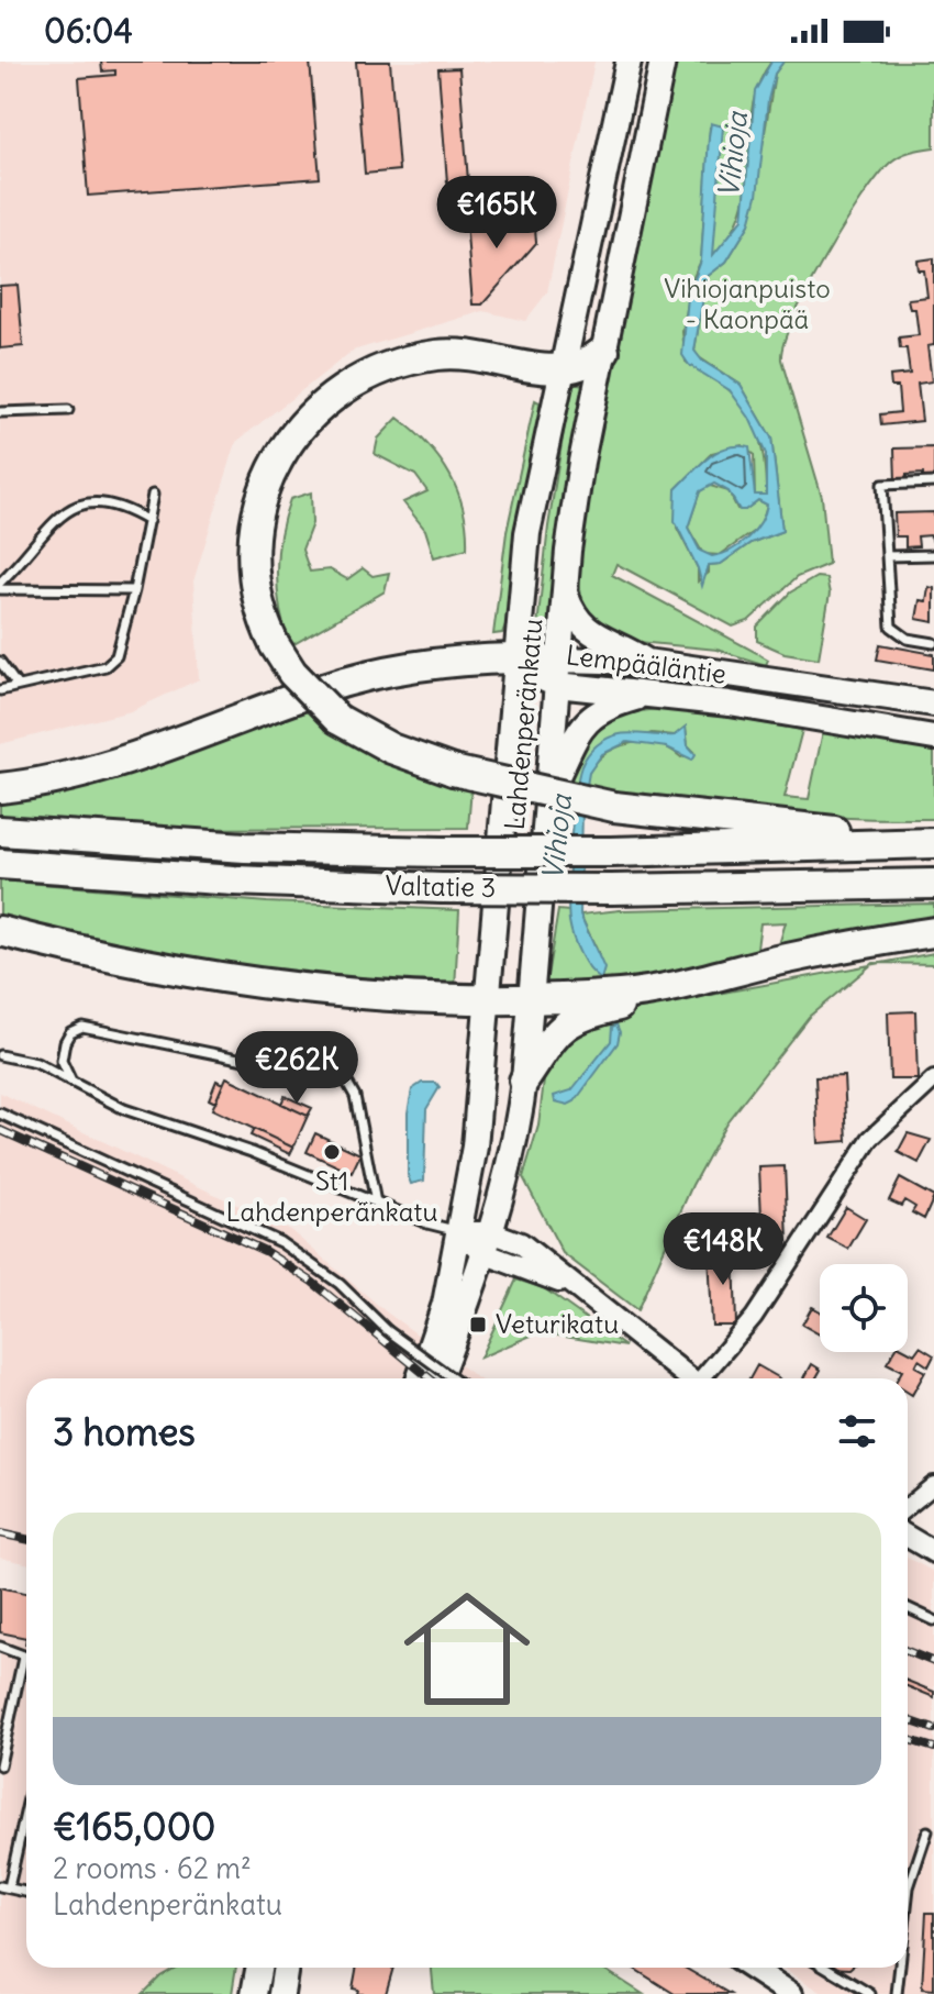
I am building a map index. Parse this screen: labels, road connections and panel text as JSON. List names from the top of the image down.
{
  "streets": {
    "highway": ["Valtatie 3"],
    "main road": ["Lempääläntie", "Lahdenperänkatu"]
  },
  "crossings": [
    ["Lempääläntie", "Lahdenperänkatu"]
  ],
  "water": ["Vihioja"],
  "parks": ["Vihiojanpuisto - Kaonpää"],
  "places": {
    "other": ["St1 Lahdenperänkatu"],
    "transit": ["Veturikatu"]
  },
  "page": {
    "status": "06:04",
    "price": ["€165K", "€262K", "€148K"],
    "heading": "3 homes",
    "list": [
      {
        "name": "€165,000",
        "note": "2 rooms · 62 m² · Lahdenperänkatu"
      }
    ]
  }
}
